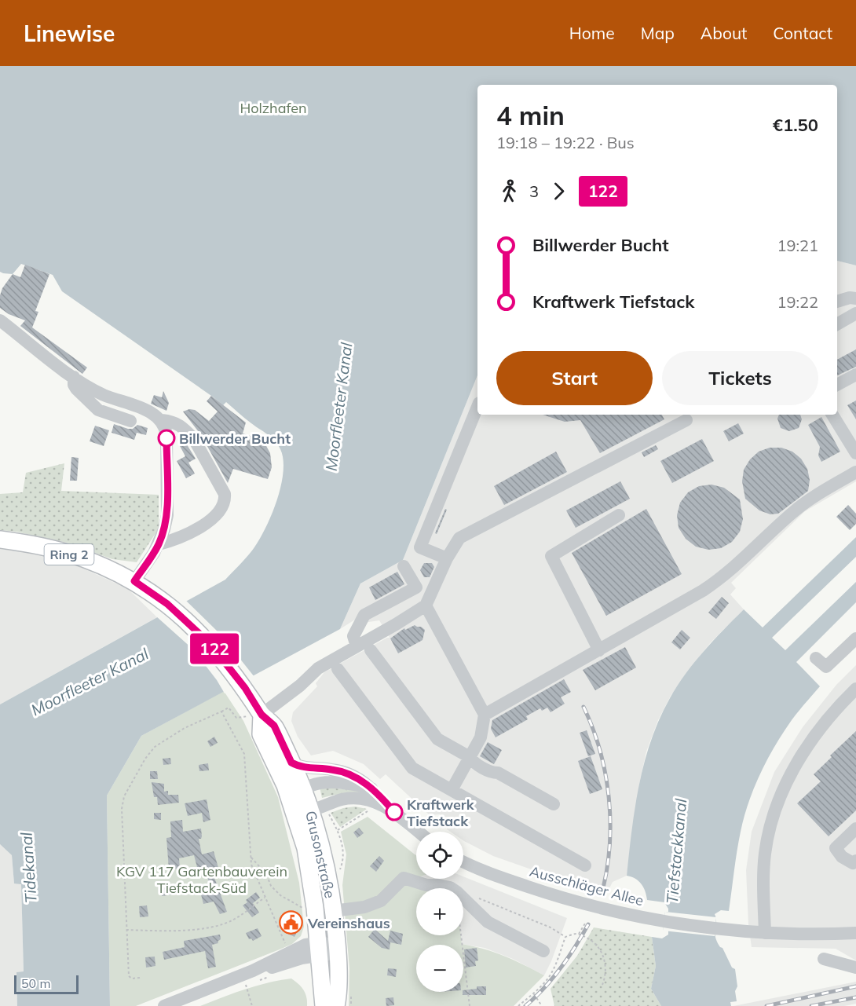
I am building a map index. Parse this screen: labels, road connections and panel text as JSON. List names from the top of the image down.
{
  "streets": {
    "main road": ["Ring 2", "Grusonstraße"],
    "street": ["Ausschläger Allee"]
  },
  "crossings": [
    ["Ring 2", "Grusonstraße"]
  ],
  "water": ["Moorfleeter Kanal", "Tiefstackkanal", "Tidekanal"],
  "parks": ["Holzhafen", "KGV 117 Gartenbauverein Tiefstack-Süd"],
  "places": {
    "other": ["Billwerder Bucht", "Kraftwerk Tiefstack"],
    "public building": ["Vereinshaus"]
  },
  "lines": ["bus line 122"],
  "scale_bar": "50 m",
  "page": {
    "header": "Linewise",
    "nav": [
      "Home",
      "Map",
      "About",
      "Contact"
    ],
    "on_map": "122",
    "heading": ["4 min", "19:18 – 19:22 · Bus", "€1.50"],
    "legs": ["3", "122"],
    "list": [
      {
        "name": "Billwerder Bucht",
        "value": "19:21"
      },
      {
        "name": "Kraftwerk Tiefstack",
        "value": "19:22"
      }
    ],
    "buttons": ["Start", "Tickets"],
    "map_buttons": ["+", "−"],
    "scale": "50 m"
  }
}
